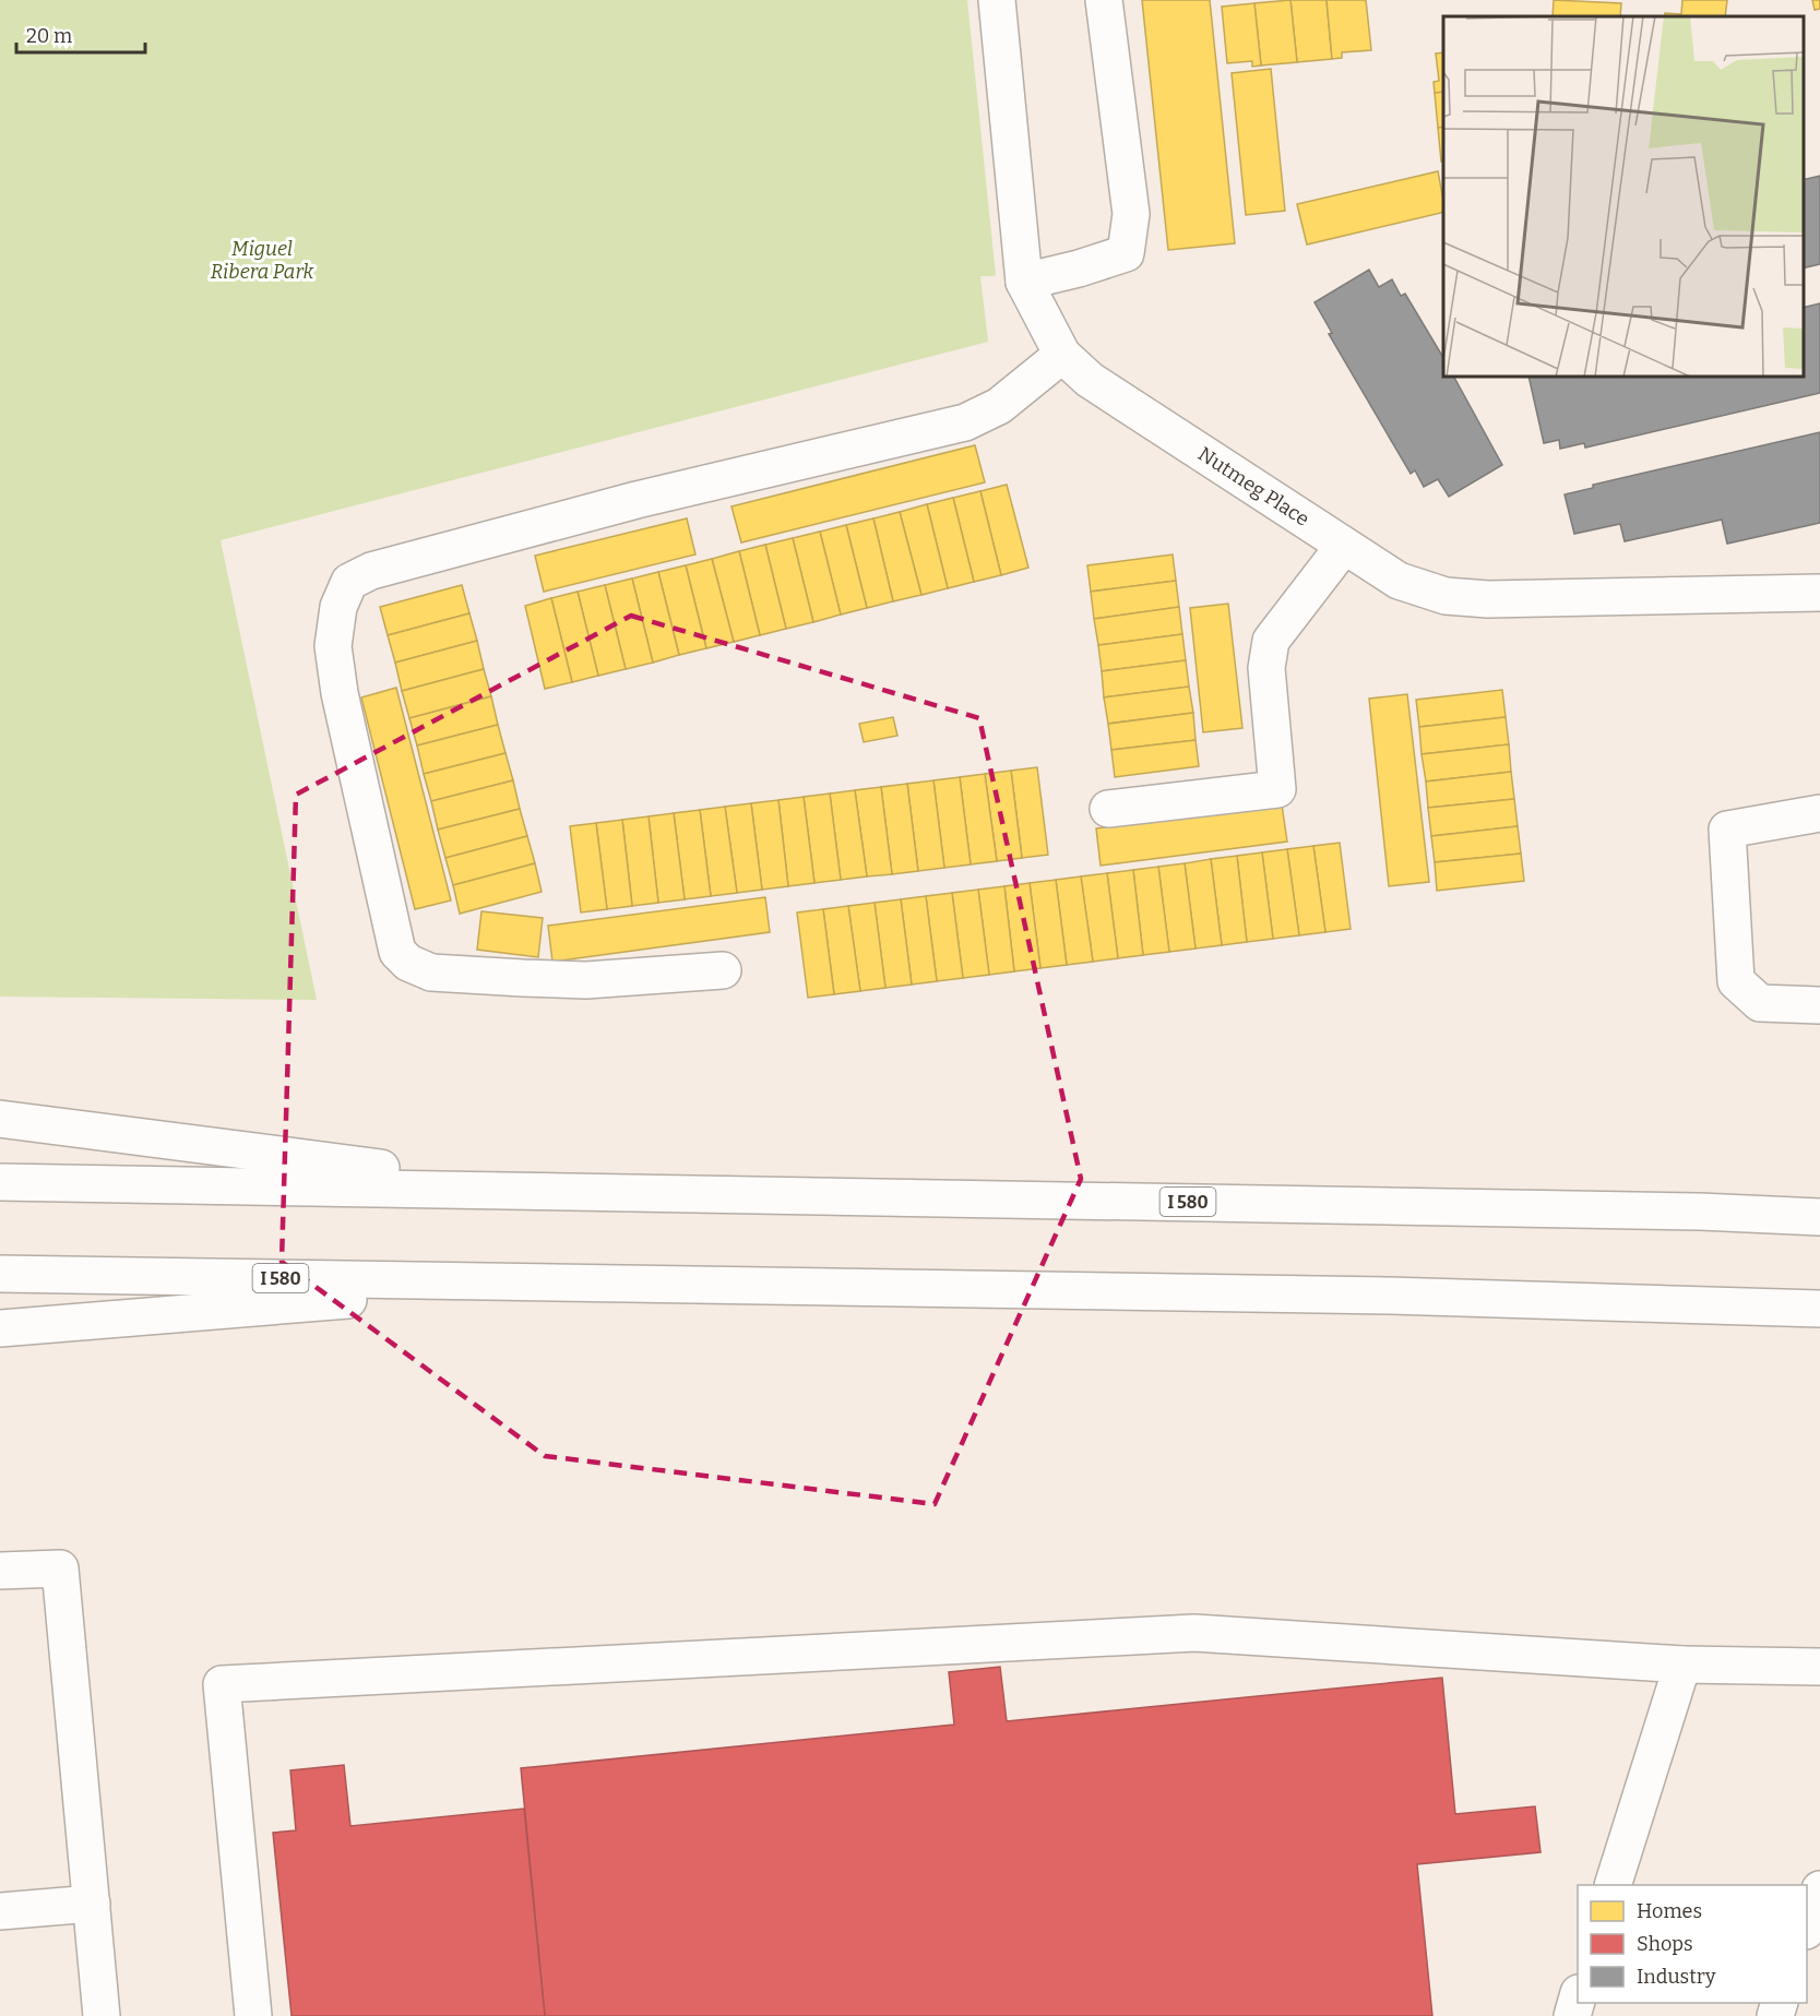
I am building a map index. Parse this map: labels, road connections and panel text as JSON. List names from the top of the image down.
{
  "streets": {
    "main road": ["Nutmeg Place", "I 580"]
  },
  "parks": ["Miguel Ribera Park"],
  "legend": ["Homes", "Shops", "Industry"],
  "scale_bar": "20 m"
}
